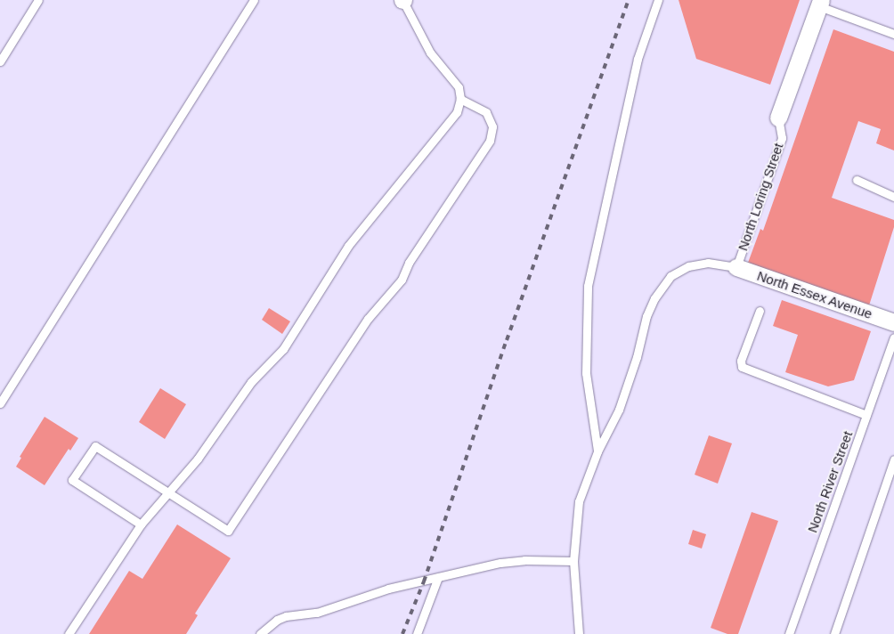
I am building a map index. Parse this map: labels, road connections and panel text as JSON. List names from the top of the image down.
{
  "streets": {
    "street": ["North Loring Street", "North Essex Avenue"],
    "lane": ["North River Street"]
  },
  "crossings": [
    ["North Loring Street", "North Essex Avenue"]
  ]
}
